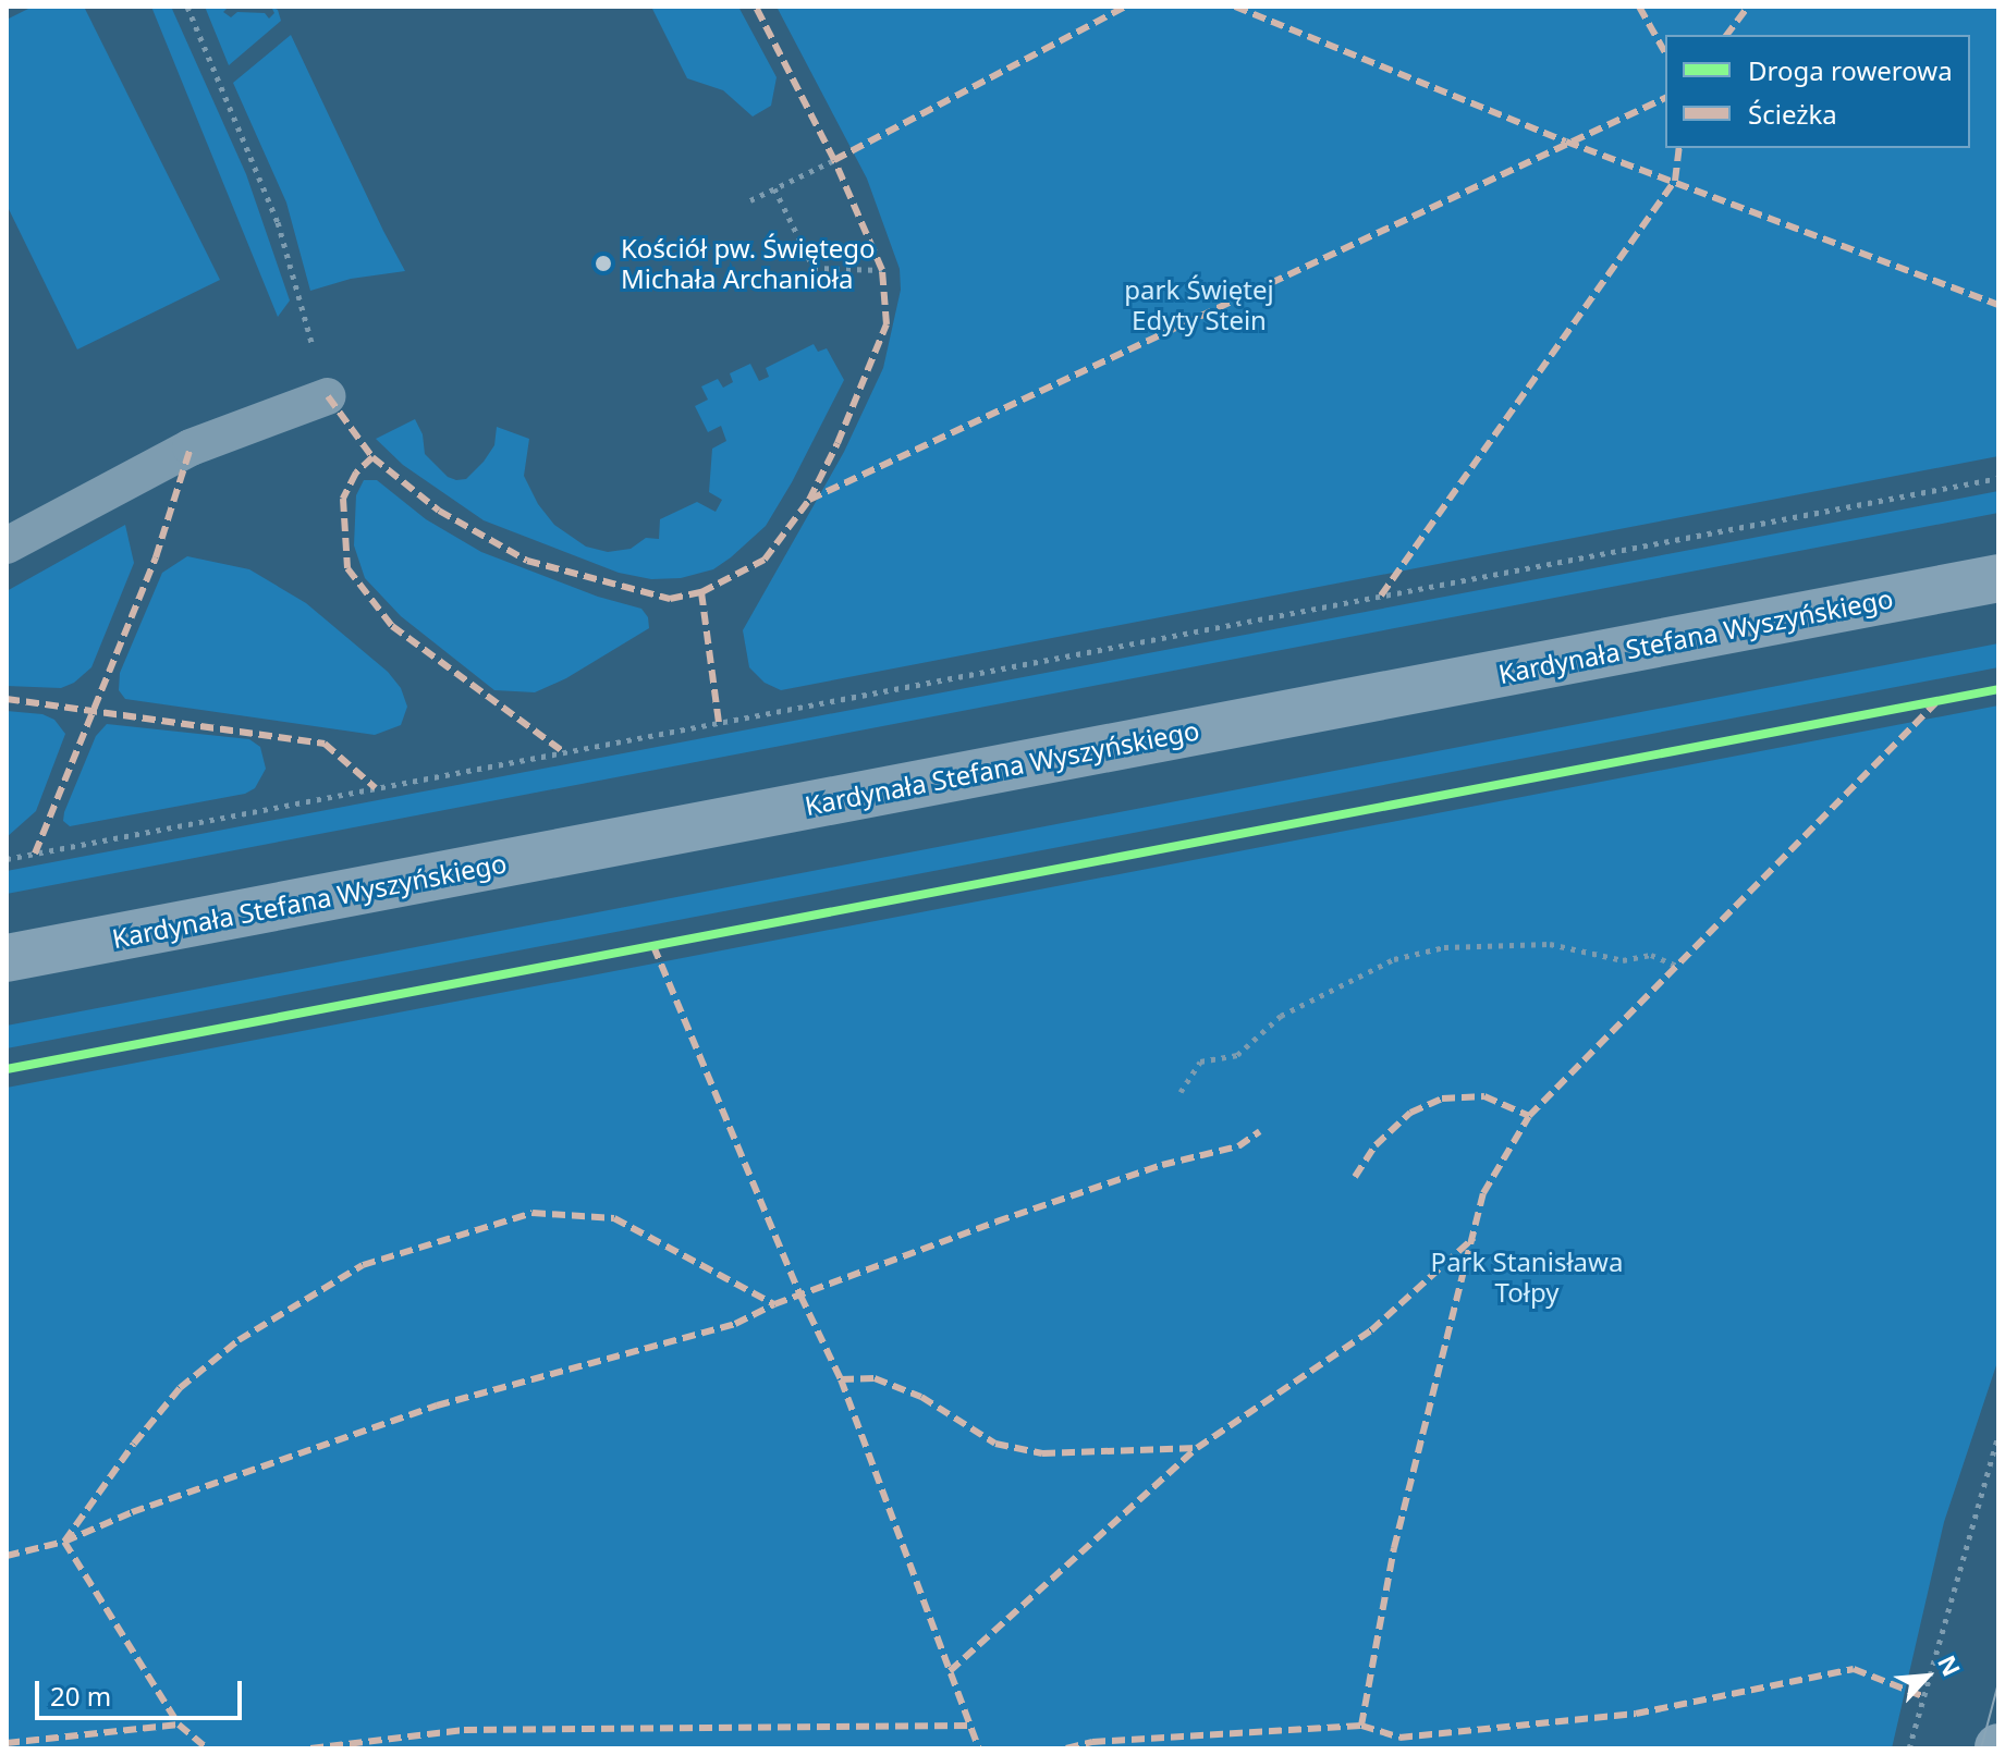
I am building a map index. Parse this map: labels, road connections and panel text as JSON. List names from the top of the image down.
{
  "streets": {
    "main road": ["Kardynała Stefana Wyszyńskiego"]
  },
  "parks": ["park Świętej Edyty Stein", "Park Stanisława Tołpy"],
  "places": ["Kościół pw. Świętego Michała Archanioła"],
  "legend": ["Droga rowerowa", "Ścieżka"],
  "scale_bar": "20 m",
  "north": "top right"
}
